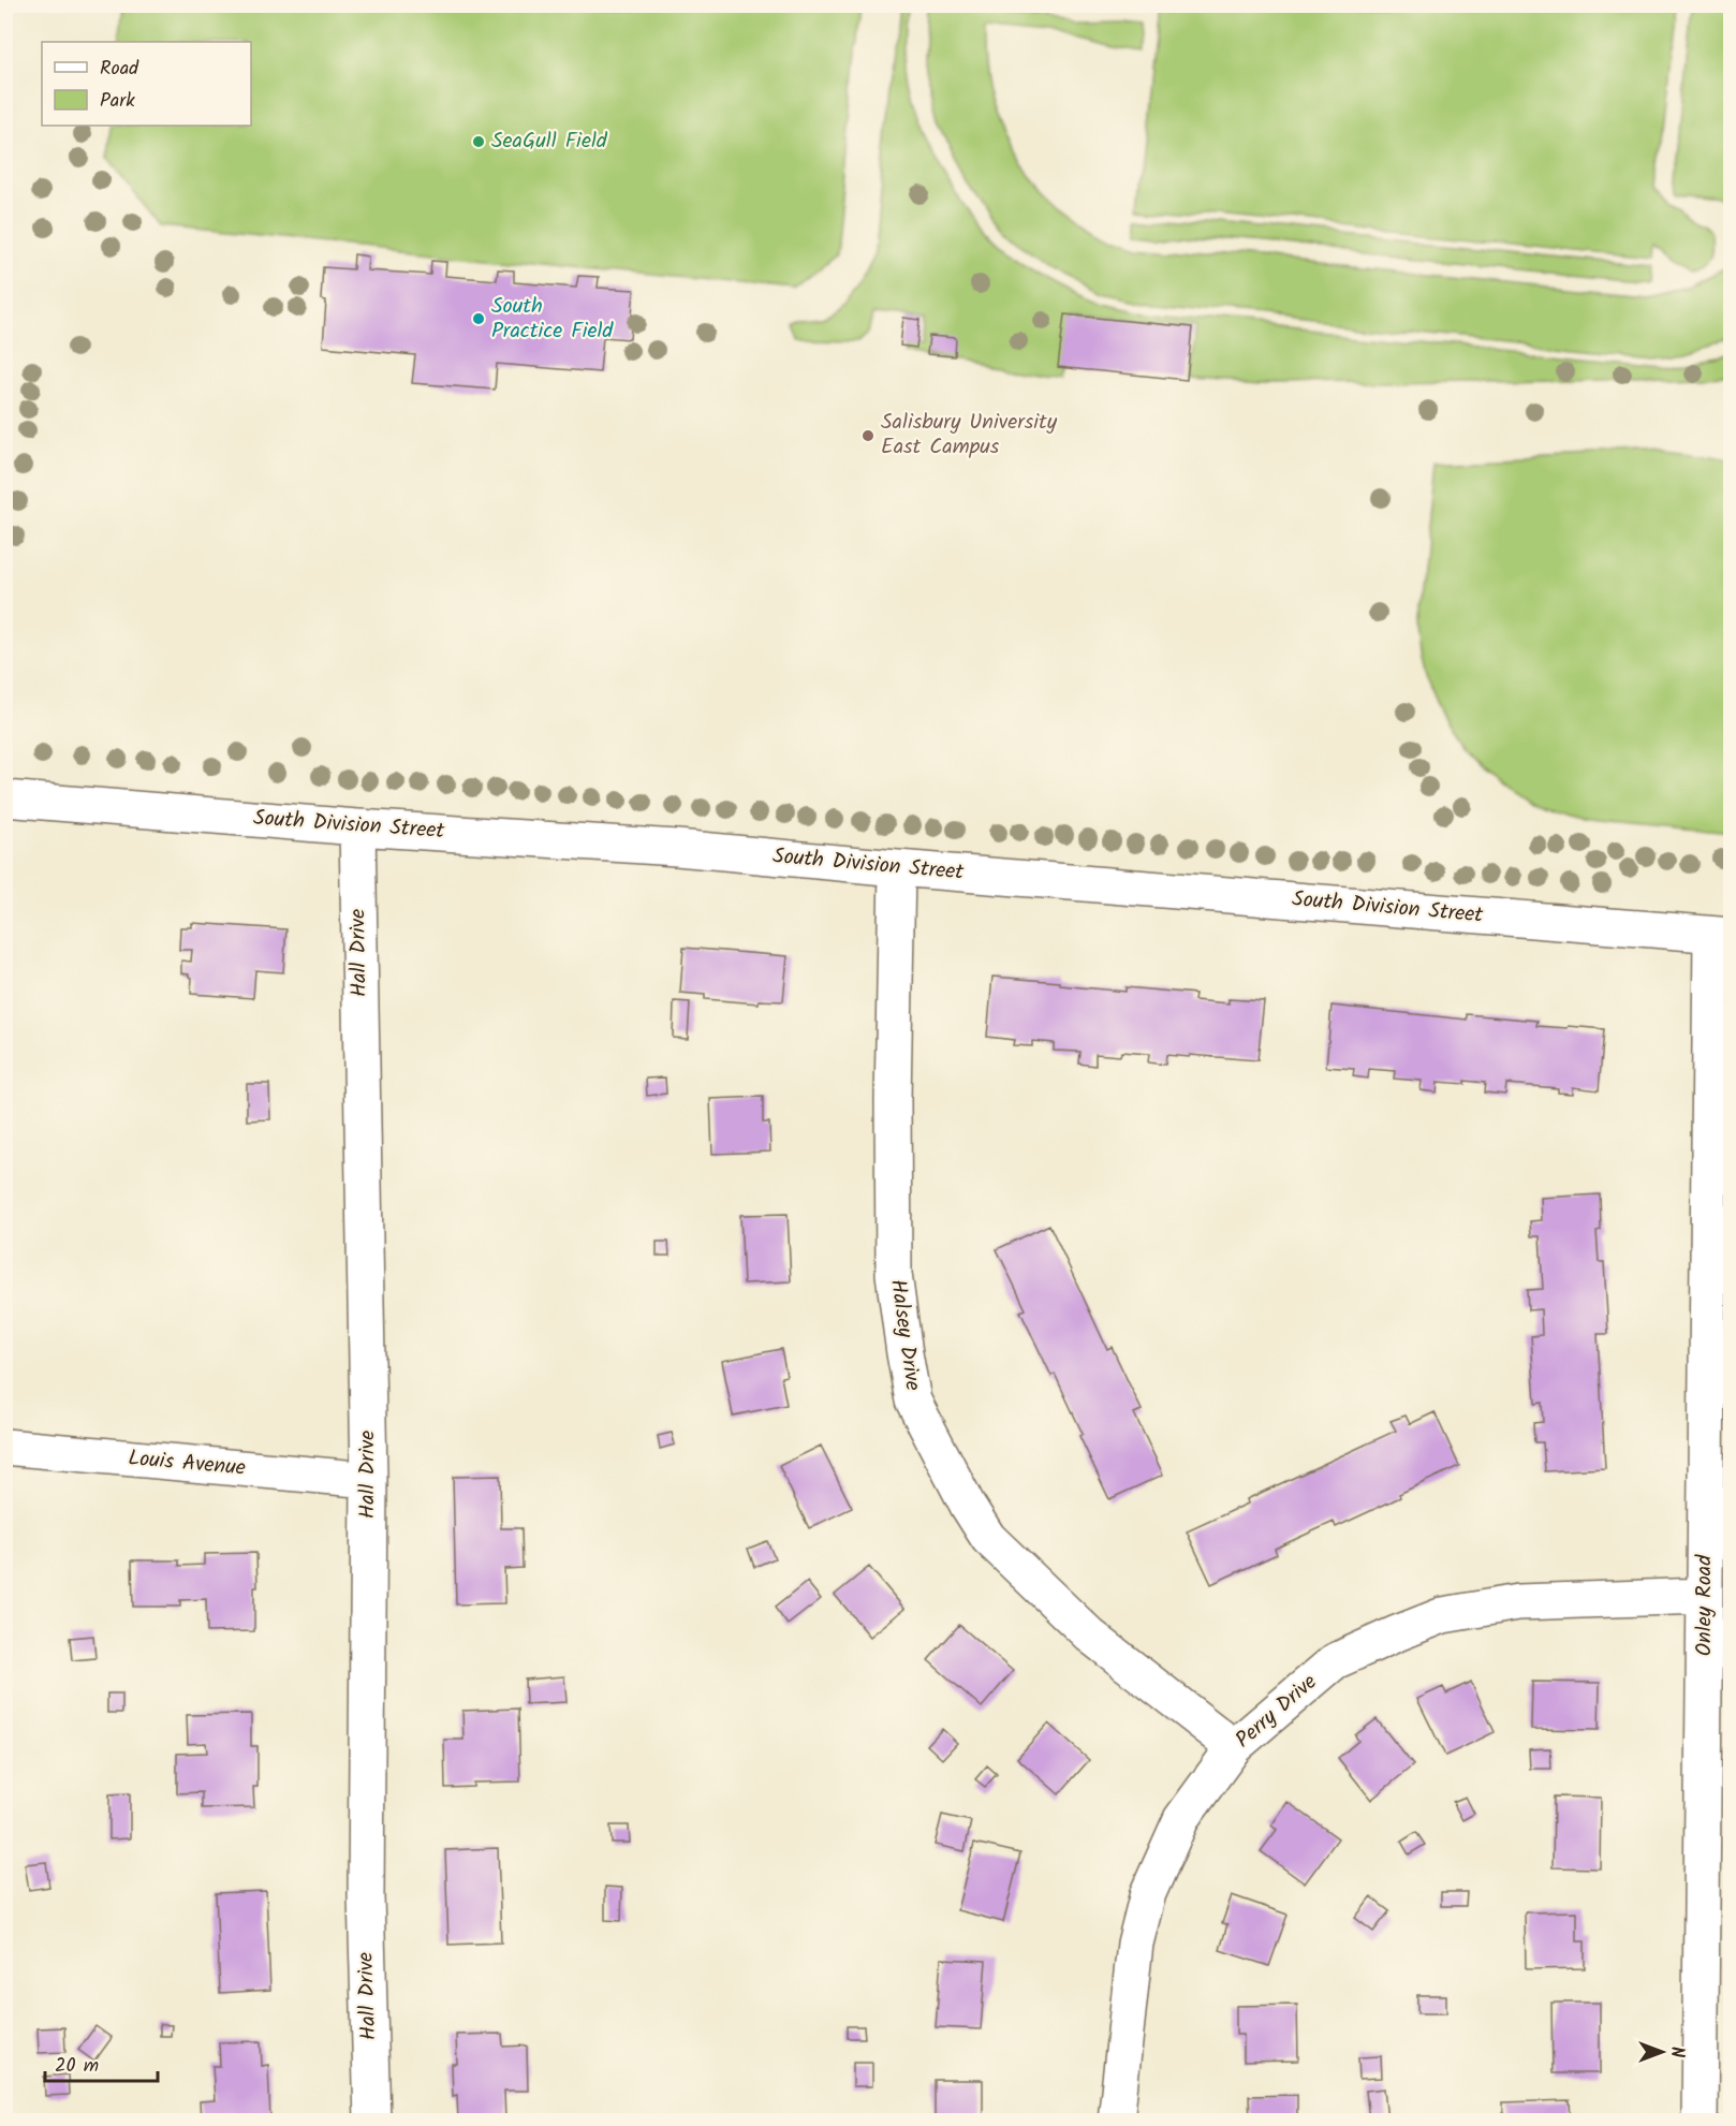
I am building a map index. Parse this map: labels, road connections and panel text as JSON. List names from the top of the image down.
{
  "streets": {
    "street": [
      "South Division Street",
      "Hall Drive",
      "Halsey Drive",
      "Louis Avenue",
      "Onley Road",
      "Perry Drive"
    ]
  },
  "crossings": [
    ["South Division Street", "Hall Drive"],
    ["South Division Street", "Halsey Drive"],
    ["South Division Street", "Onley Road"],
    ["Hall Drive", "Louis Avenue"],
    ["Halsey Drive", "Perry Drive"],
    ["Onley Road", "Perry Drive"]
  ],
  "places": ["SeaGull Field", "South Practice Field", "Salisbury University East Campus"],
  "legend": ["Road", "Park"],
  "scale_bar": "20 m",
  "north": "right"
}
